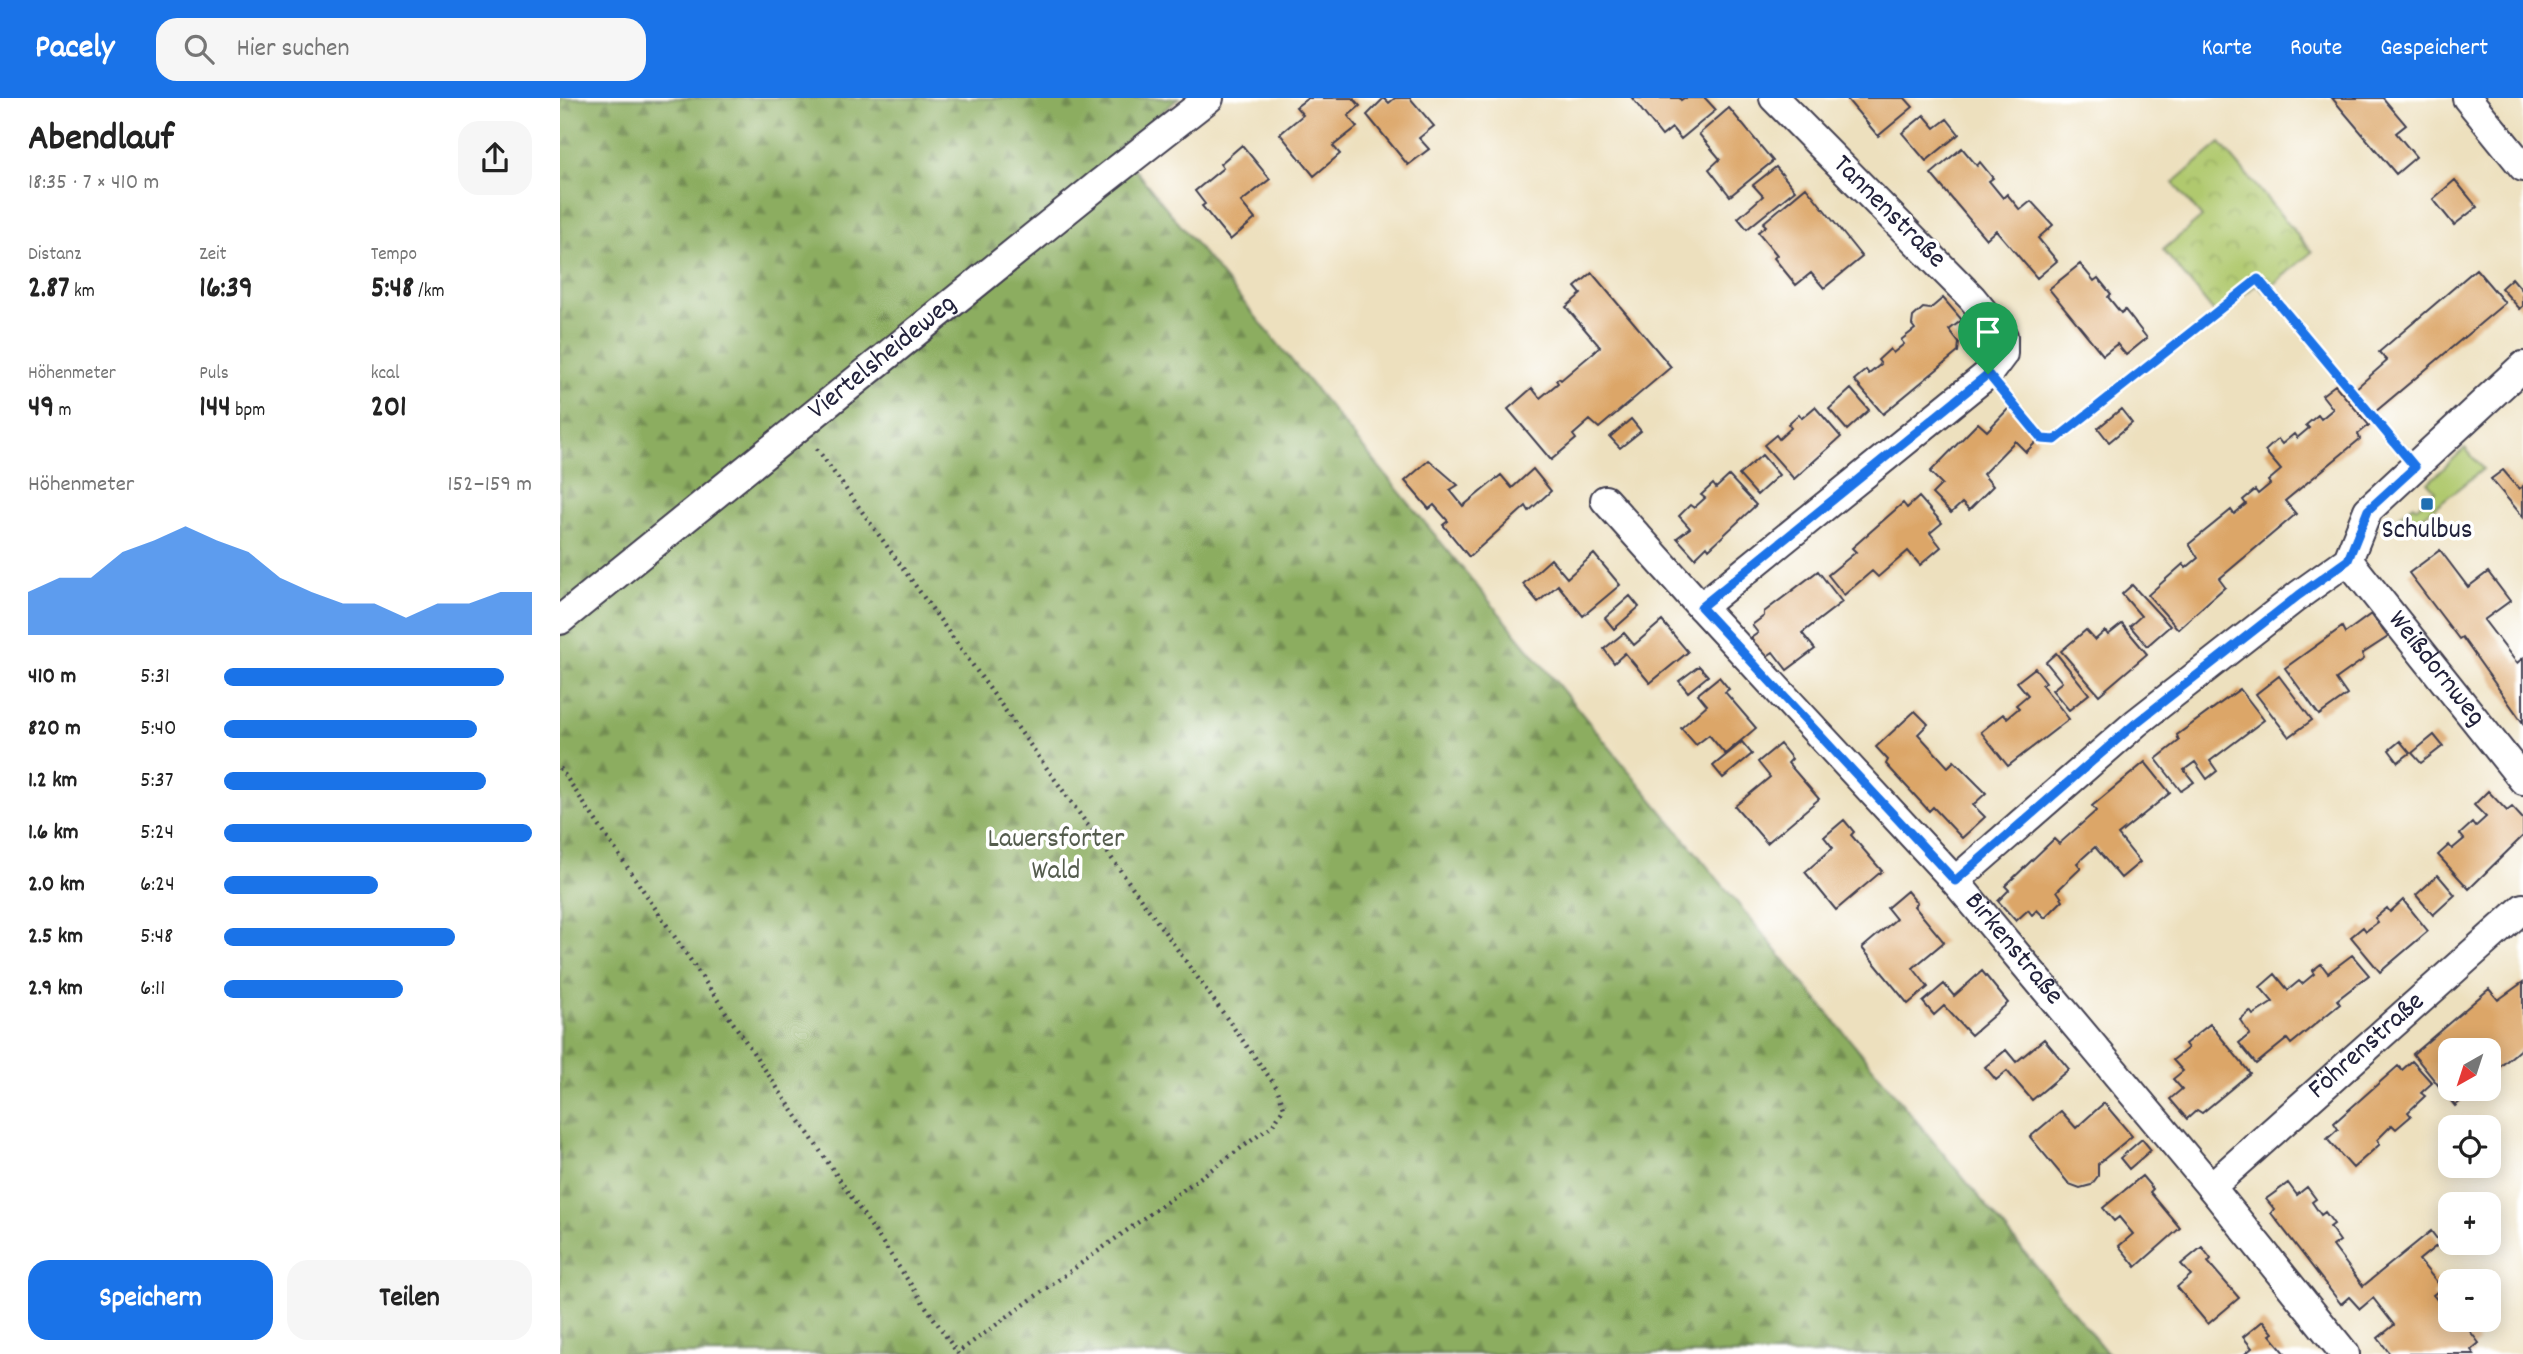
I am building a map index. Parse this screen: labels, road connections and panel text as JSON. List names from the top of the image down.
{
  "streets": {
    "street": [
      "Tannenstraße",
      "Viertelsheideweg",
      "Weißdornweg",
      "Birkenstraße",
      "Föhrenstraße"
    ]
  },
  "crossings": [
    ["Tannenstraße", "Birkenstraße"],
    ["Birkenstraße", "Föhrenstraße"]
  ],
  "parks": ["Lauersforter Wald"],
  "places": {
    "transit": ["Schulbus"]
  },
  "north": "bottom left",
  "page": {
    "header": "Pacely",
    "search": "Hier suchen",
    "nav": ["Karte", "Route", "Gespeichert"],
    "heading": ["Abendlauf", "18:35 · 7 × 410 m"],
    "stats": [
      ["Distanz", "2.87 km"],
      ["Zeit", "16:39"],
      ["Tempo", "5:48 /km"],
      ["Höhenmeter", "49 m"],
      ["Puls", "144 bpm"],
      ["kcal", "201"]
    ],
    "chart": ["Höhenmeter", "152–159 m"],
    "list": [
      {
        "name": "410 m",
        "note": "5:31"
      },
      {
        "name": "820 m",
        "note": "5:40"
      },
      {
        "name": "1.2 km",
        "note": "5:37"
      },
      {
        "name": "1.6 km",
        "note": "5:24"
      },
      {
        "name": "2.0 km",
        "note": "6:24"
      },
      {
        "name": "2.5 km",
        "note": "5:48"
      },
      {
        "name": "2.9 km",
        "note": "6:11"
      }
    ],
    "map_buttons": ["+", "−"],
    "buttons": ["Speichern", "Teilen"]
  }
}
